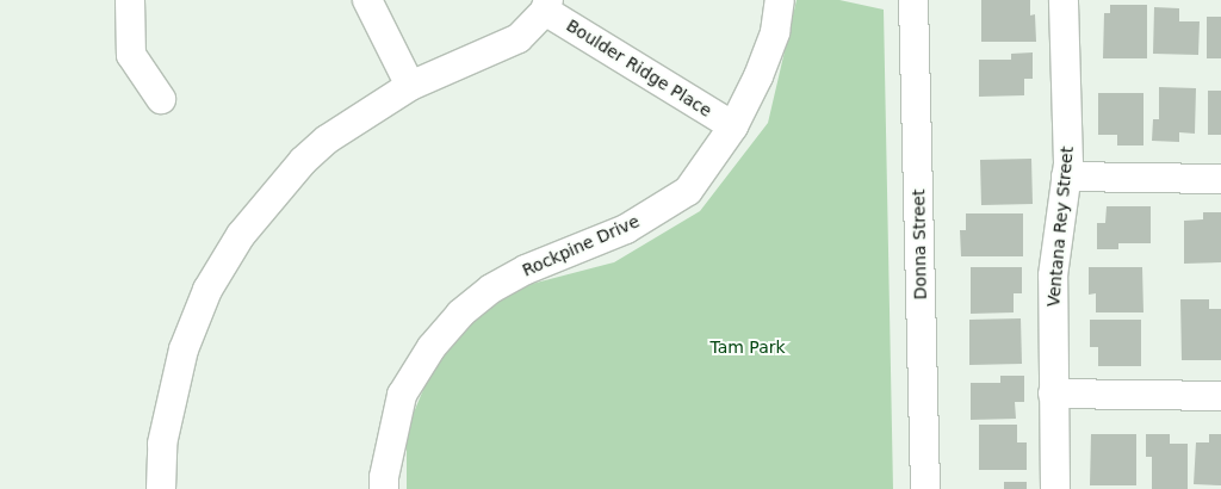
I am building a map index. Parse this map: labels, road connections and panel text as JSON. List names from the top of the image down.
{
  "streets": {
    "street": [
      "Boulder Ridge Place",
      "Ventana Rey Street",
      "Donna Street",
      "Rockpine Drive"
    ]
  },
  "crossings": [
    ["Boulder Ridge Place", "Rockpine Drive"]
  ],
  "parks": ["Tam Park"]
}
